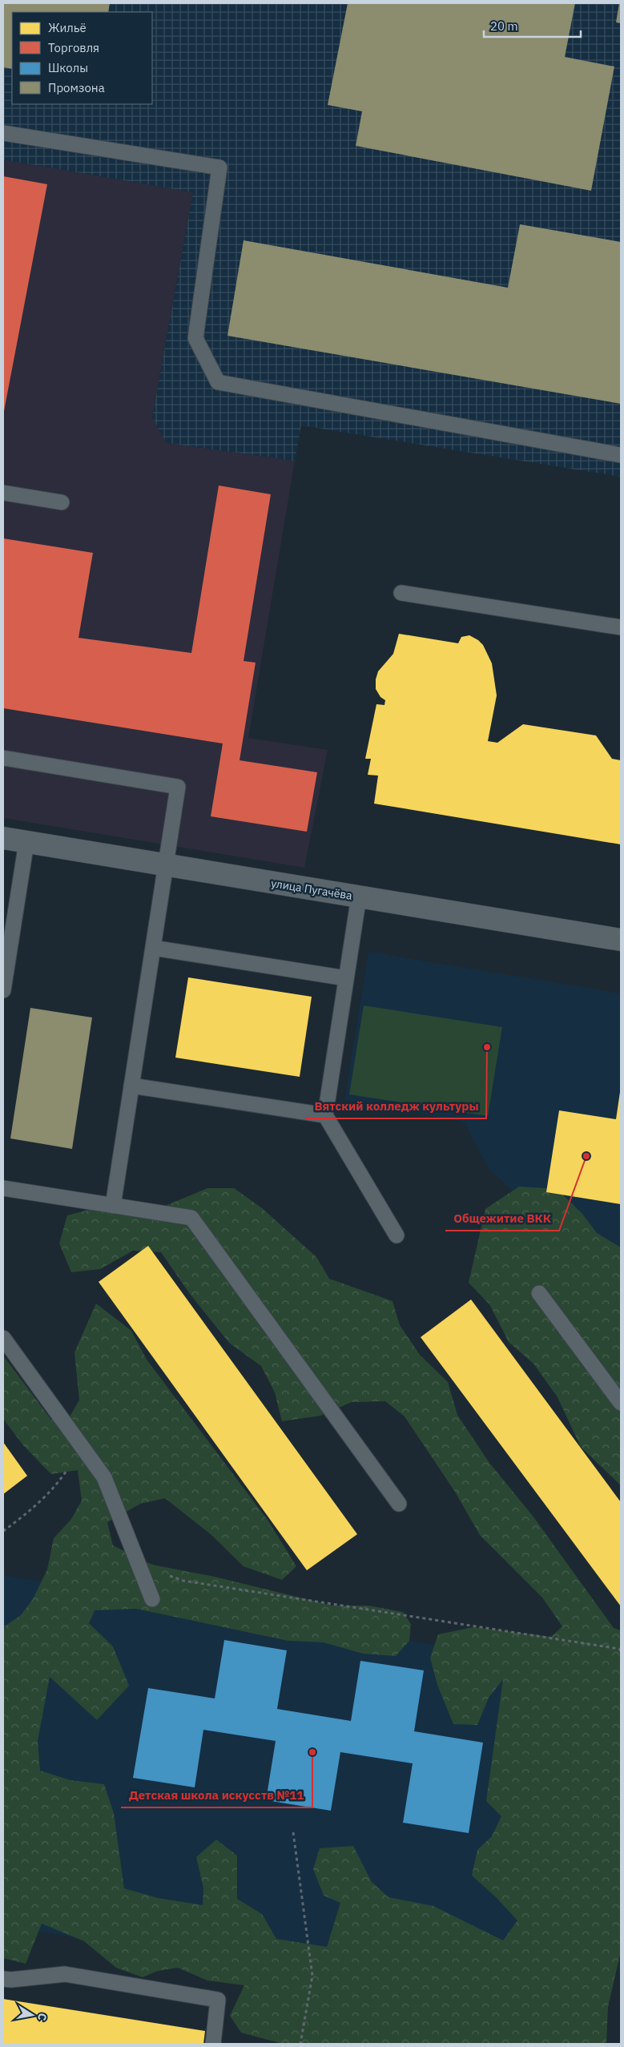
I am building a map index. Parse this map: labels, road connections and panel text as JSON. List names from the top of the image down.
{
  "streets": {
    "street": ["улица Пугачёва"]
  },
  "places": ["Вятский колледж культуры", "Общежитие ВКК", "Детская школа искусств №11"],
  "legend": [
    "Жильё",
    "Торговля",
    "Школы",
    "Промзона"
  ],
  "scale_bar": "20 m",
  "north": "right"
}
